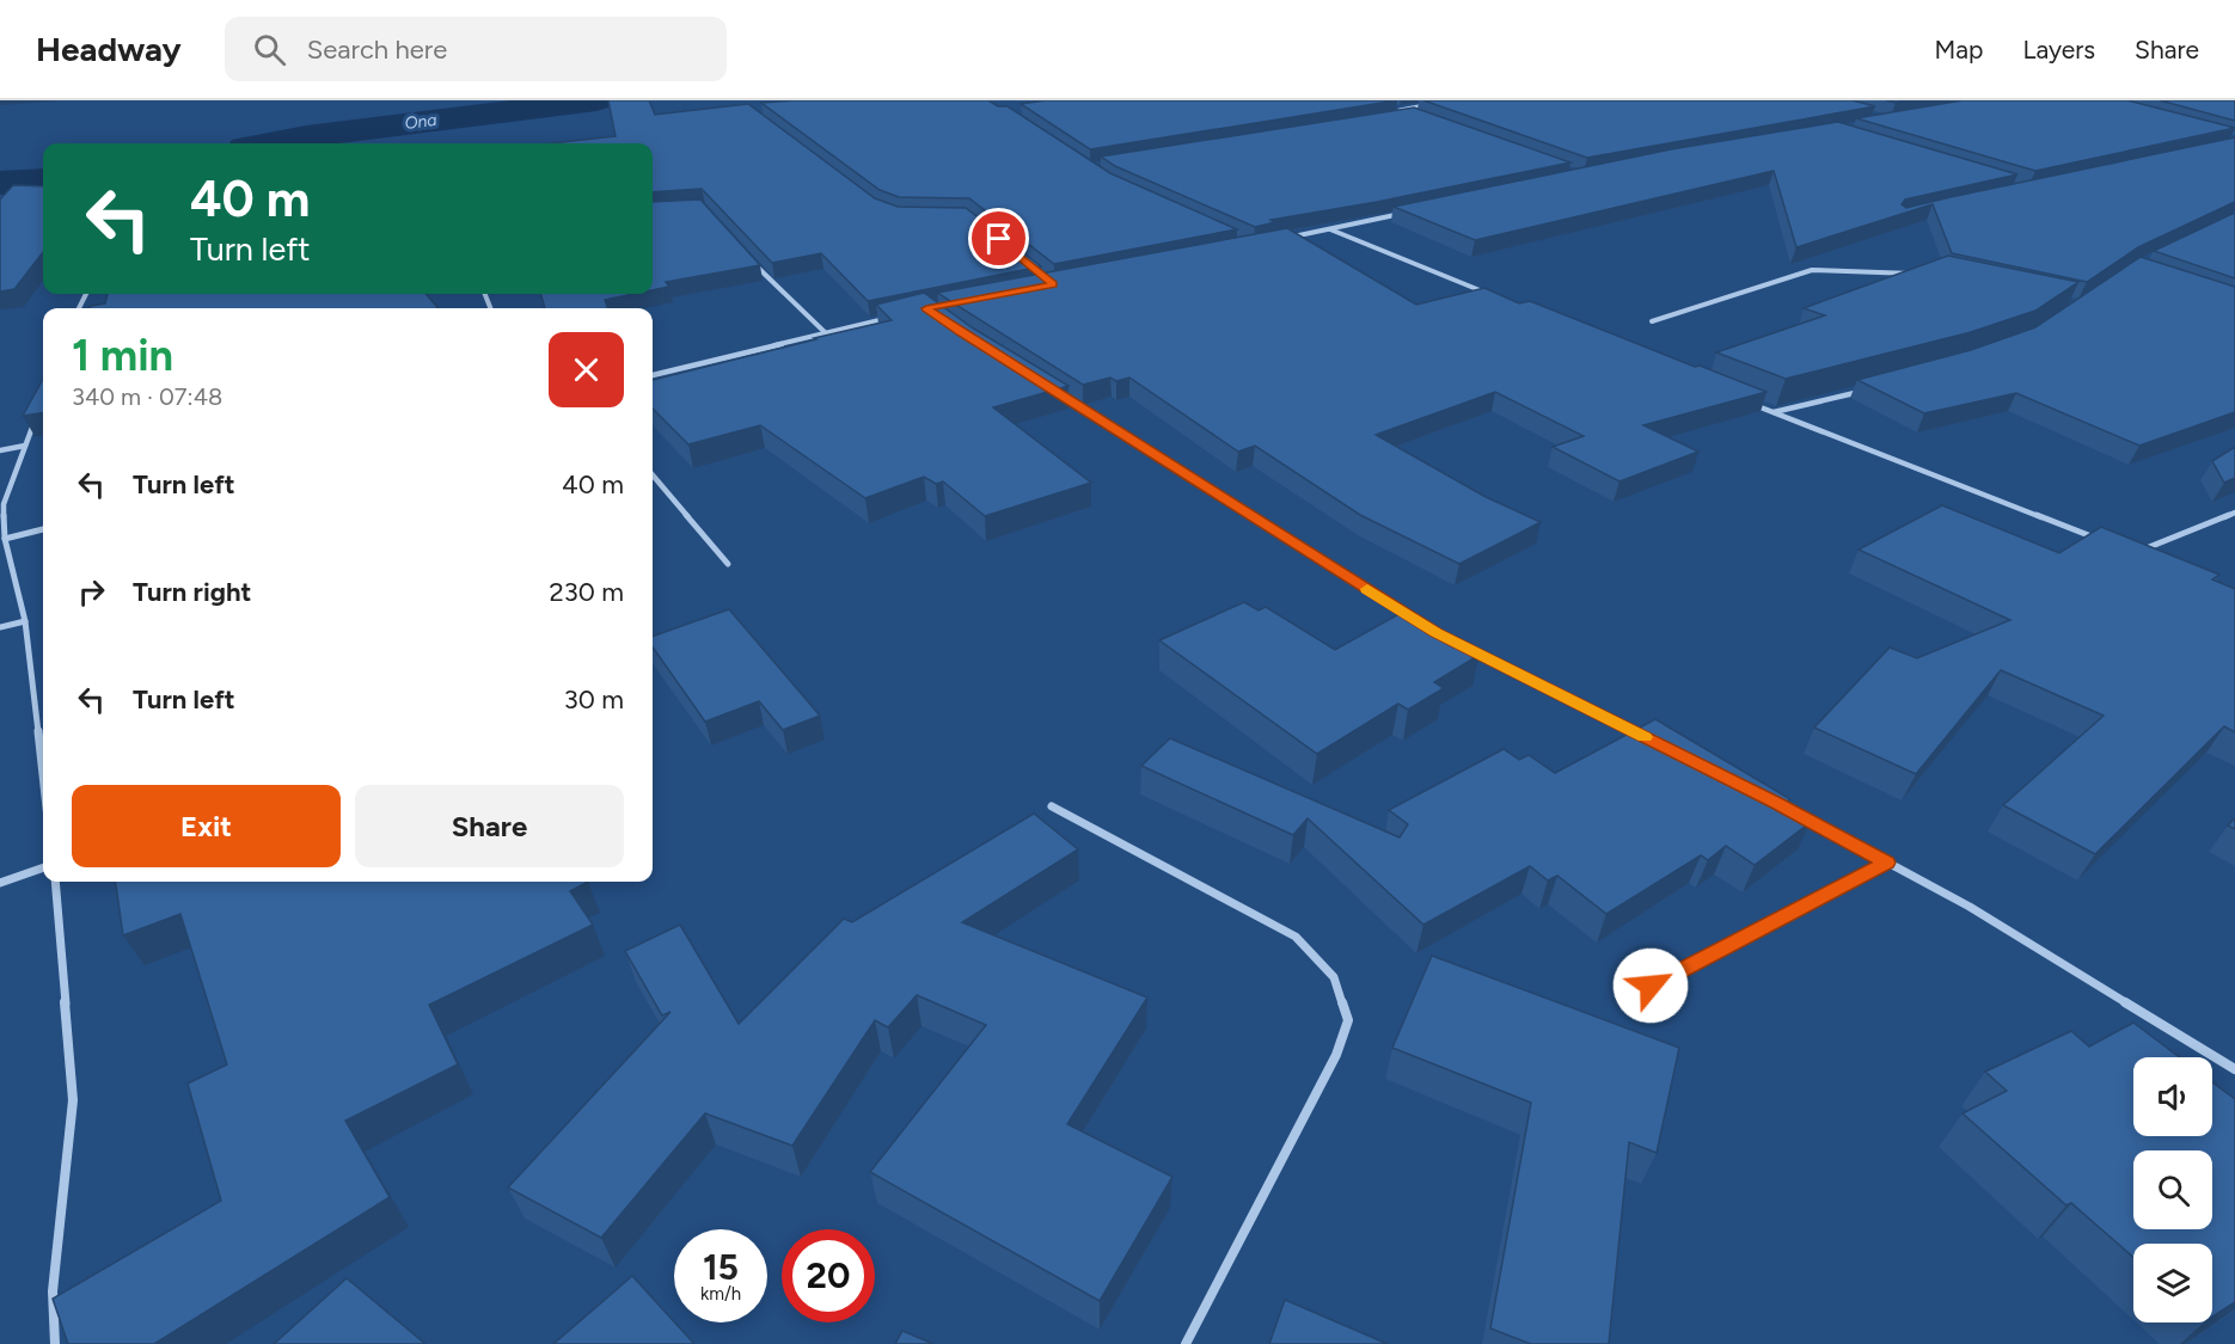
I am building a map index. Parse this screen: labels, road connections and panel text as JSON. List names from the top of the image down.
{
  "water": ["Ona"],
  "page": {
    "header": "Headway",
    "search": "Search here",
    "nav": ["Map", "Layers", "Share"],
    "turn": ["40 m", "Turn left"],
    "heading": ["1 min", "340 m · 07:48"],
    "list": [
      {
        "name": "Turn left",
        "value": "40 m"
      },
      {
        "name": "Turn right",
        "value": "230 m"
      },
      {
        "name": "Turn left",
        "value": "30 m"
      }
    ],
    "buttons": ["Exit", "Share"],
    "speed": "15 km/h",
    "limit": "20"
  }
}
